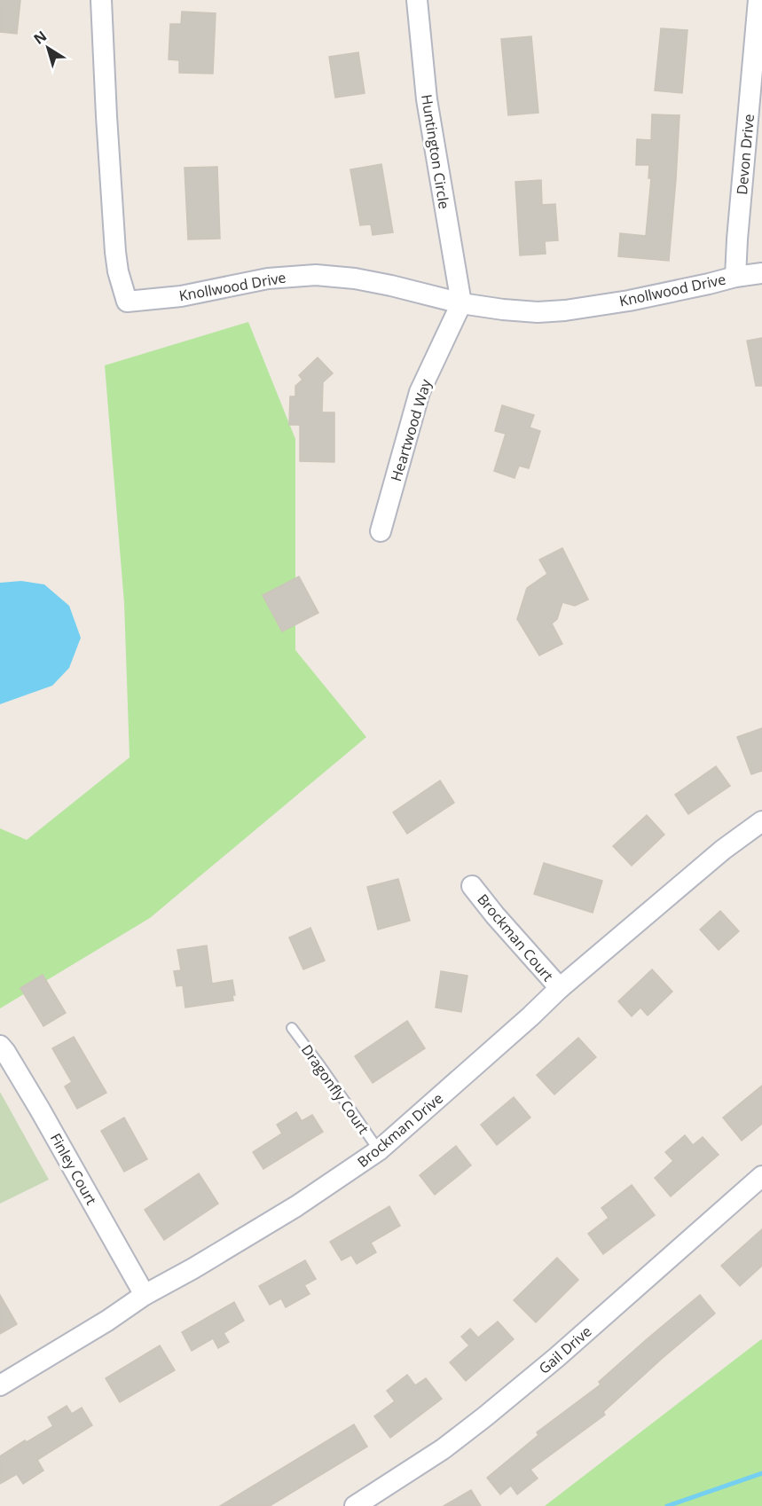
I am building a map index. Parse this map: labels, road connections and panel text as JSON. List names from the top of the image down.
{
  "streets": {
    "street": [
      "Huntington Circle",
      "Devon Drive",
      "Knollwood Drive",
      "Heartwood Way",
      "Brockman Court",
      "Brockman Drive",
      "Finley Court",
      "Gail Drive"
    ],
    "lane": ["Dragonfly Court"]
  },
  "crossings": [
    ["Huntington Circle", "Knollwood Drive"],
    ["Huntington Circle", "Heartwood Way"],
    ["Devon Drive", "Knollwood Drive"],
    ["Knollwood Drive", "Heartwood Way"],
    ["Brockman Court", "Brockman Drive"],
    ["Dragonfly Court", "Brockman Drive"],
    ["Brockman Drive", "Finley Court"]
  ],
  "north": "top left"
}
